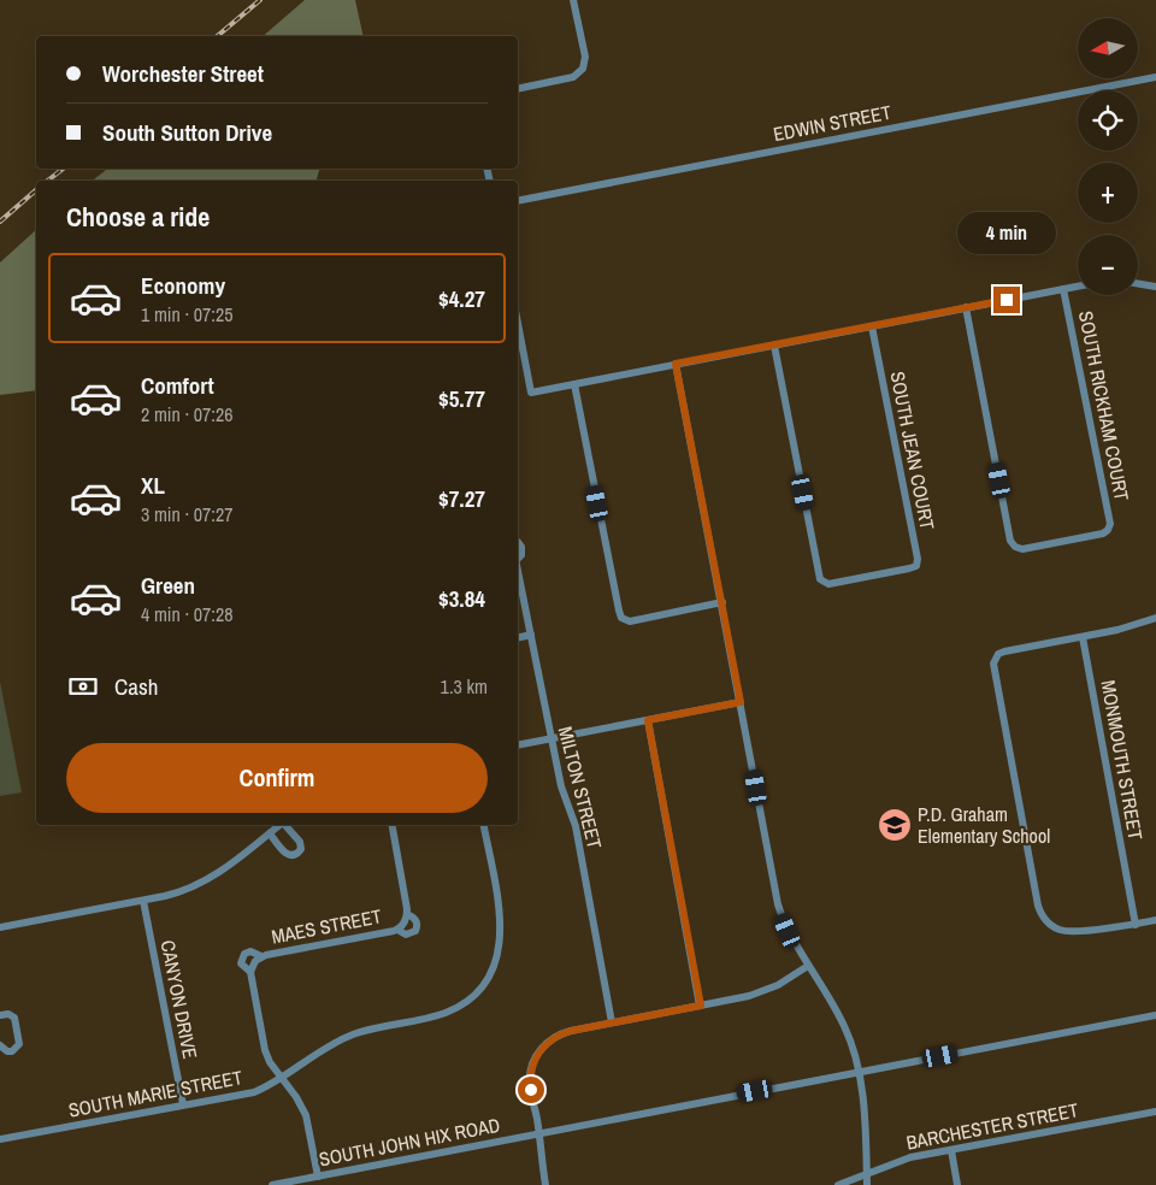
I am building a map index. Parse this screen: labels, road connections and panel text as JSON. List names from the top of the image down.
{
  "streets": {
    "street": [
      "EDWIN STREET",
      "SOUTH RICKHAM COURT",
      "SOUTH JEAN COURT",
      "MONMOUTH STREET",
      "MILTON STREET",
      "MAES STREET",
      "CANYON DRIVE",
      "SOUTH MARIE STREET",
      "BARCHESTER STREET",
      "SOUTH JOHN HIX ROAD"
    ]
  },
  "crossings": [
    ["MAES STREET", "SOUTH MARIE STREET"],
    ["MAES STREET", "SOUTH JOHN HIX ROAD"],
    ["CANYON DRIVE", "SOUTH MARIE STREET"]
  ],
  "places": {
    "school or university": ["P.D. Graham Elementary School"]
  },
  "north": "left",
  "page": {
    "map_buttons": ["+", "−"],
    "banner": ["Worchester Street", "South Sutton Drive"],
    "heading": "Choose a ride",
    "bubble": "4 min",
    "list": [
      {
        "name": "Economy",
        "note": "1 min · 07:25",
        "value": "$4.27"
      },
      {
        "name": "Comfort",
        "note": "2 min · 07:26",
        "value": "$5.77"
      },
      {
        "name": "XL",
        "note": "3 min · 07:27",
        "value": "$7.27"
      },
      {
        "name": "Green",
        "note": "4 min · 07:28",
        "value": "$3.84"
      }
    ],
    "pay": ["Cash", "1.3 km"],
    "buttons": "Confirm"
  }
}
